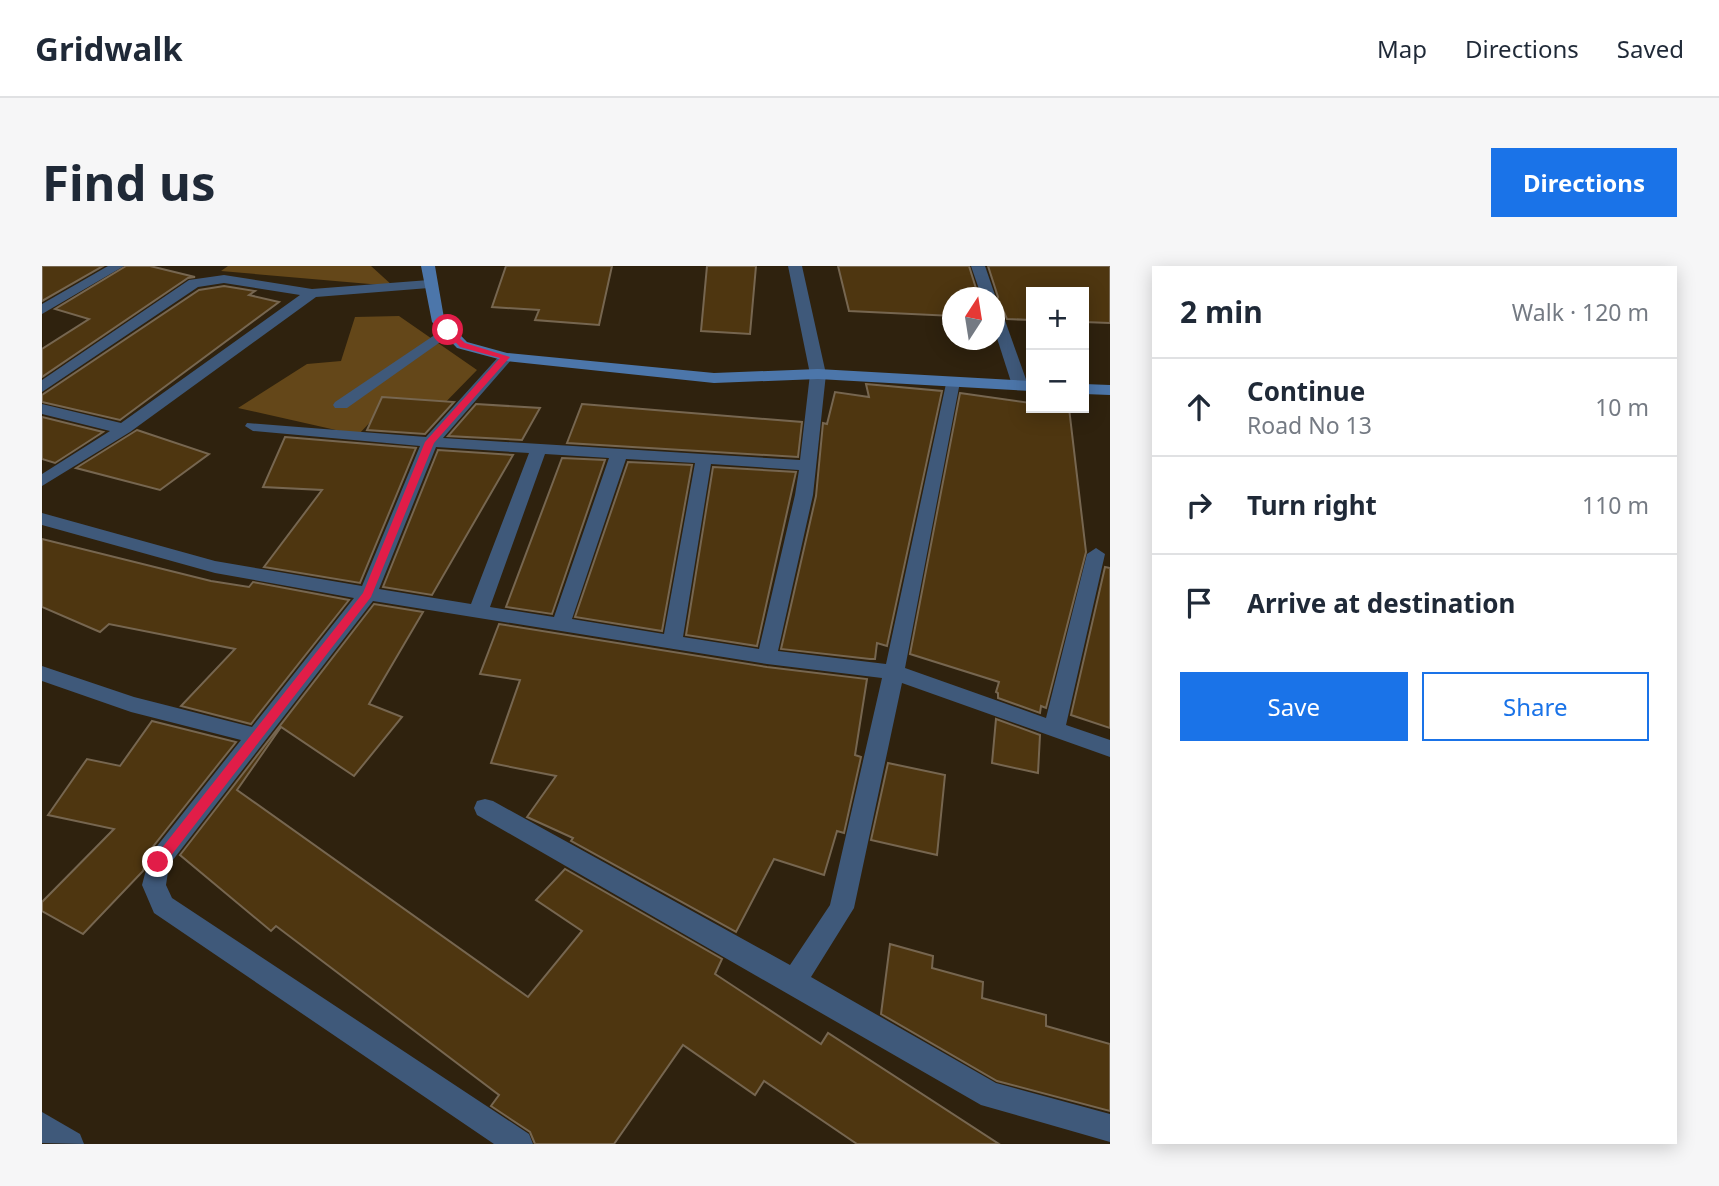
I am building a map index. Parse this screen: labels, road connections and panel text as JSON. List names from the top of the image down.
{
  "north": "top",
  "page": {
    "header": "Gridwalk",
    "nav": ["Map", "Directions", "Saved"],
    "buttons": [
      "Directions",
      ["Save", "Share"]
    ],
    "title": "Find us",
    "heading": ["2 min", "Walk · 120 m"],
    "map_buttons": ["+", "−"],
    "list": [
      ["Continue", "Road No 13", "10 m"],
      ["Turn right", "110 m"],
      "Arrive at destination"
    ]
  }
}
